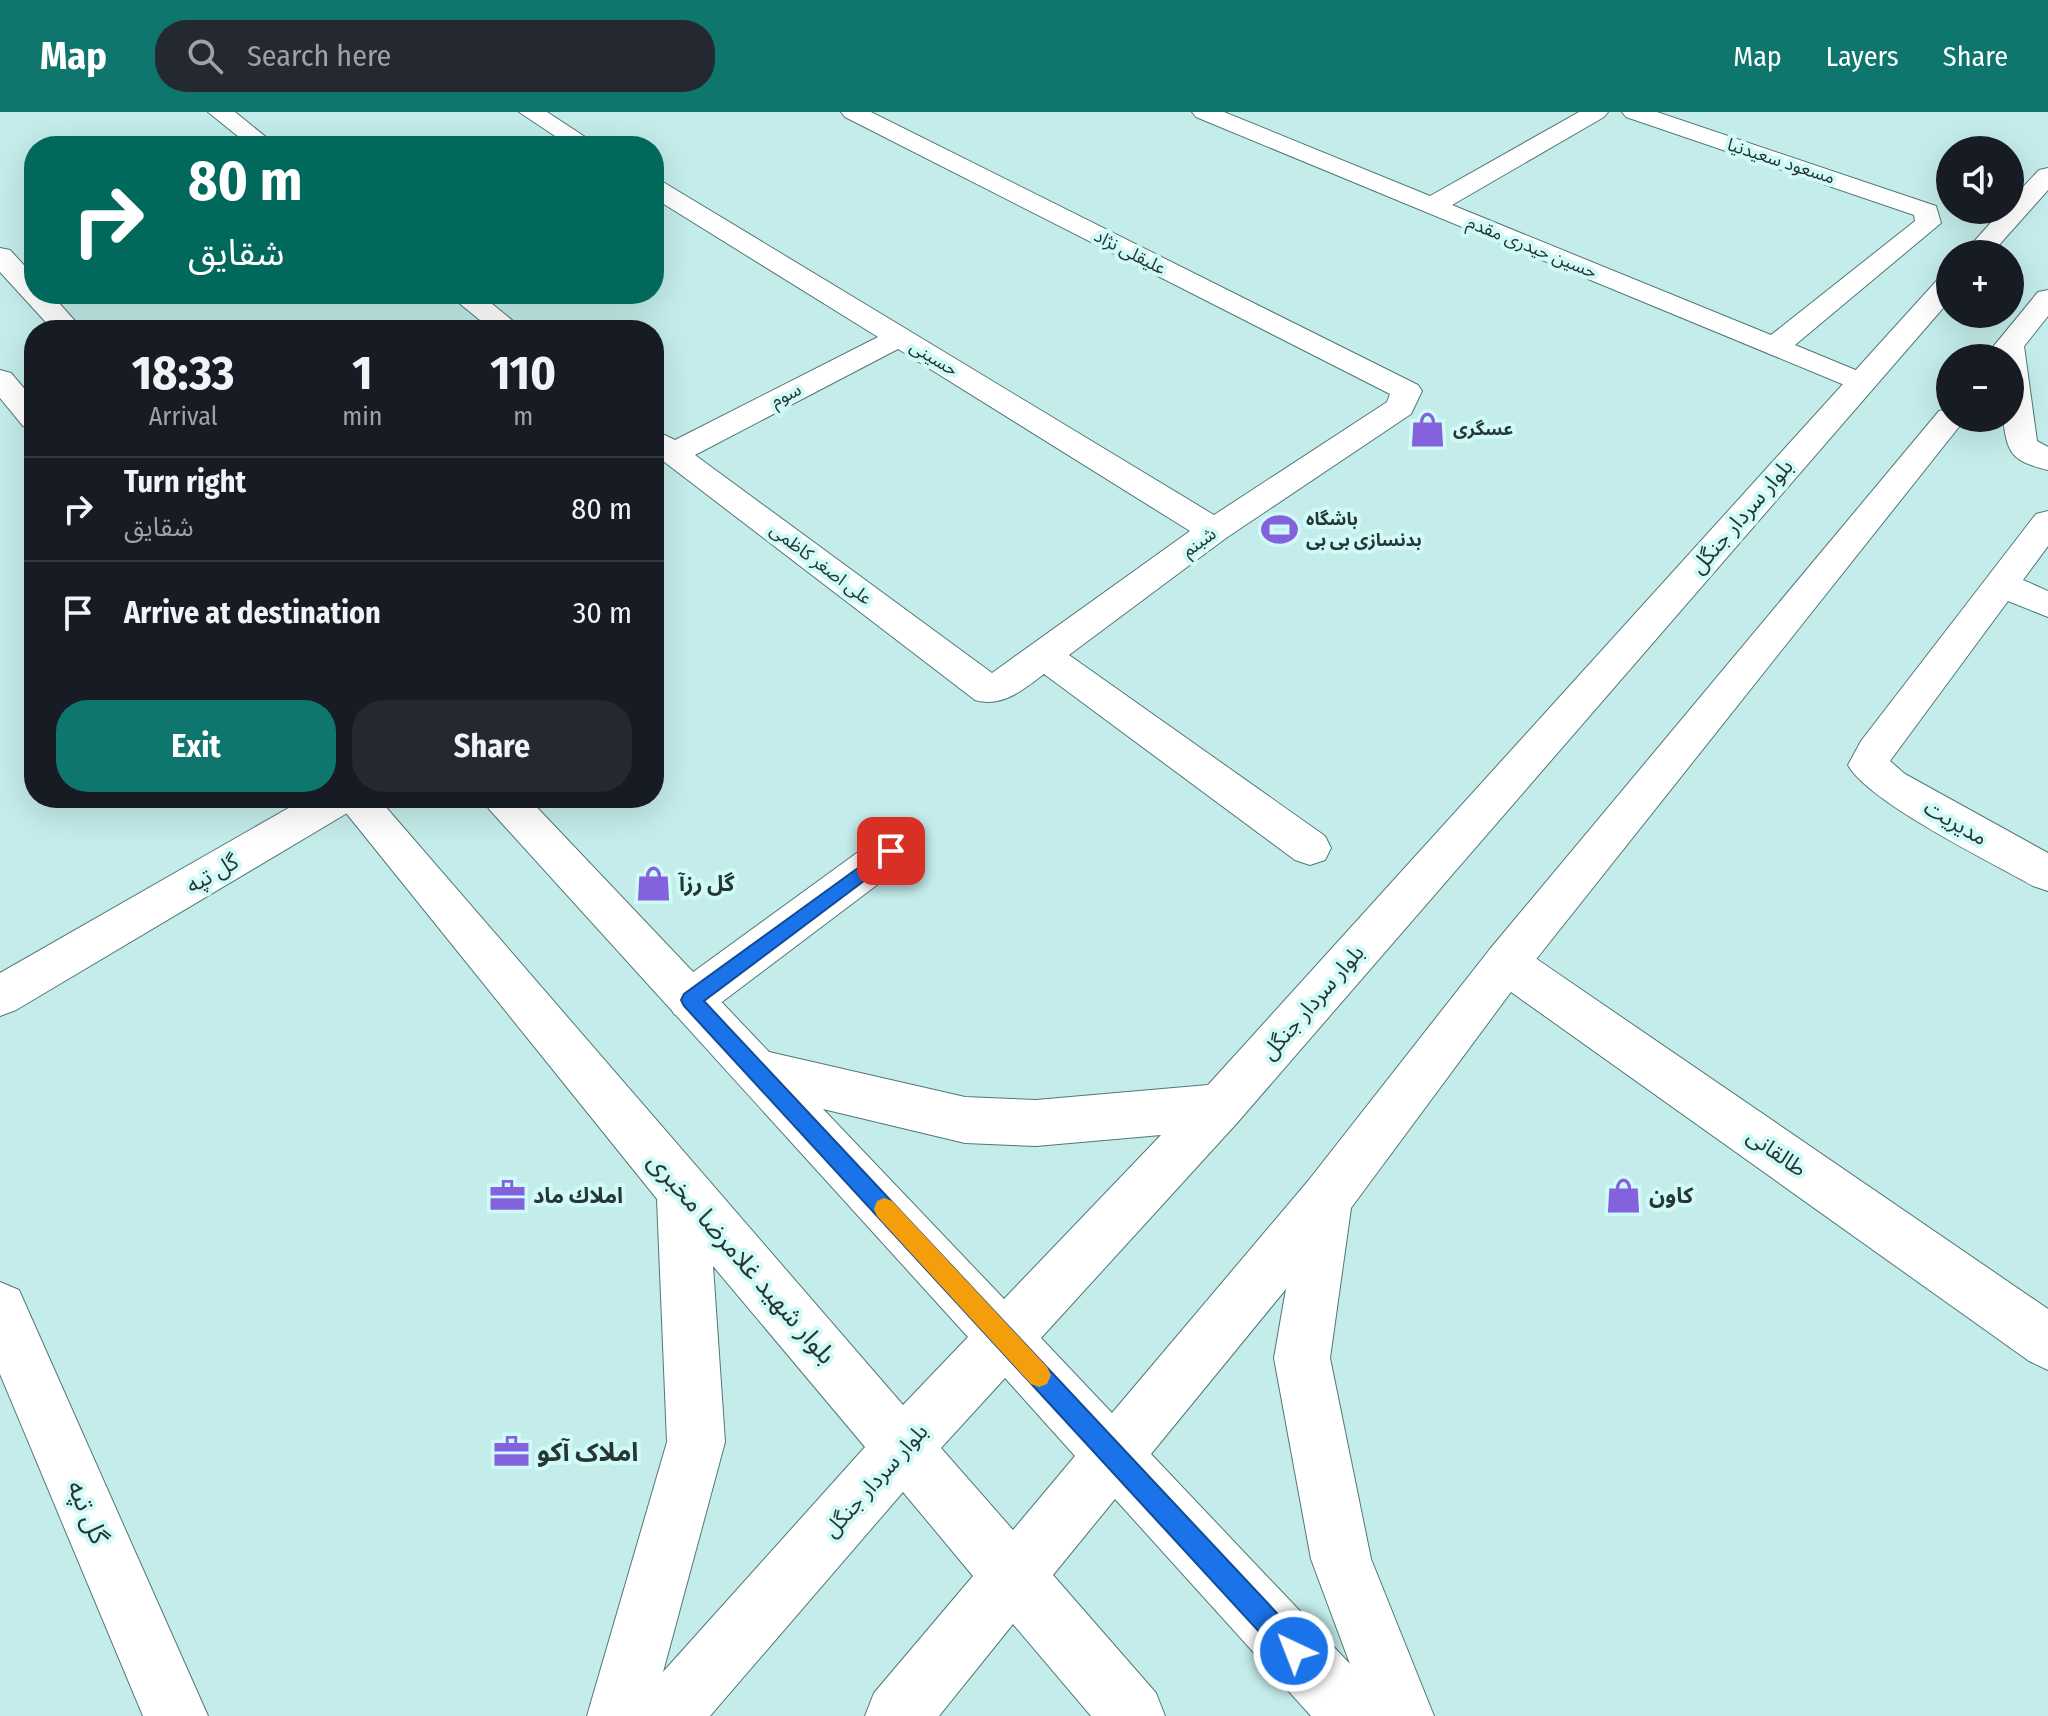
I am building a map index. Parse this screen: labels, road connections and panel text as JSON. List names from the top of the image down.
{
  "streets": {
    "street": [
      "مسعود سعیدنیا",
      "حسین حیدری مقدم",
      "علیقلی نژاد",
      "حسینی",
      "سوم",
      "بلوار سردار جنگل",
      "شبنم",
      "علی اصغر کاظمی",
      "مدیریت",
      "گل تپه",
      "طالقانی",
      "بلوار شهید غلامرضا مخبری"
    ]
  },
  "crossings": [
    ["مسعود سعیدنیا", "حسین حیدری مقدم"],
    ["حسین حیدری مقدم", "بلوار سردار جنگل"],
    ["علیقلی نژاد", "شبنم"],
    ["حسینی", "سوم"],
    ["حسینی", "شبنم"],
    ["سوم", "علی اصغر کاظمی"],
    ["بلوار سردار جنگل", "بلوار شهید غلامرضا مخبری"],
    ["شبنم", "علی اصغر کاظمی"]
  ],
  "places": {
    "shop": ["عسگری", "گل رزآ", "کاون"],
    "sports": ["باشگاه بدنسازی بی بی"],
    "office": ["املاك ماد", "املاک آکو"]
  },
  "page": {
    "header": "Map",
    "search": "Search here",
    "nav": ["Map", "Layers", "Share"],
    "map_buttons": ["+", "−"],
    "turn": ["80 m", "شقایق"],
    "eta": [
      "18:33",
      "Arrival",
      "1",
      "min",
      "110",
      "m"
    ],
    "list": [
      {
        "name": "Turn right",
        "note": "شقایق",
        "value": "80 m"
      },
      {
        "name": "Arrive at destination",
        "value": "30 m"
      }
    ],
    "buttons": ["Exit", "Share"]
  }
}
